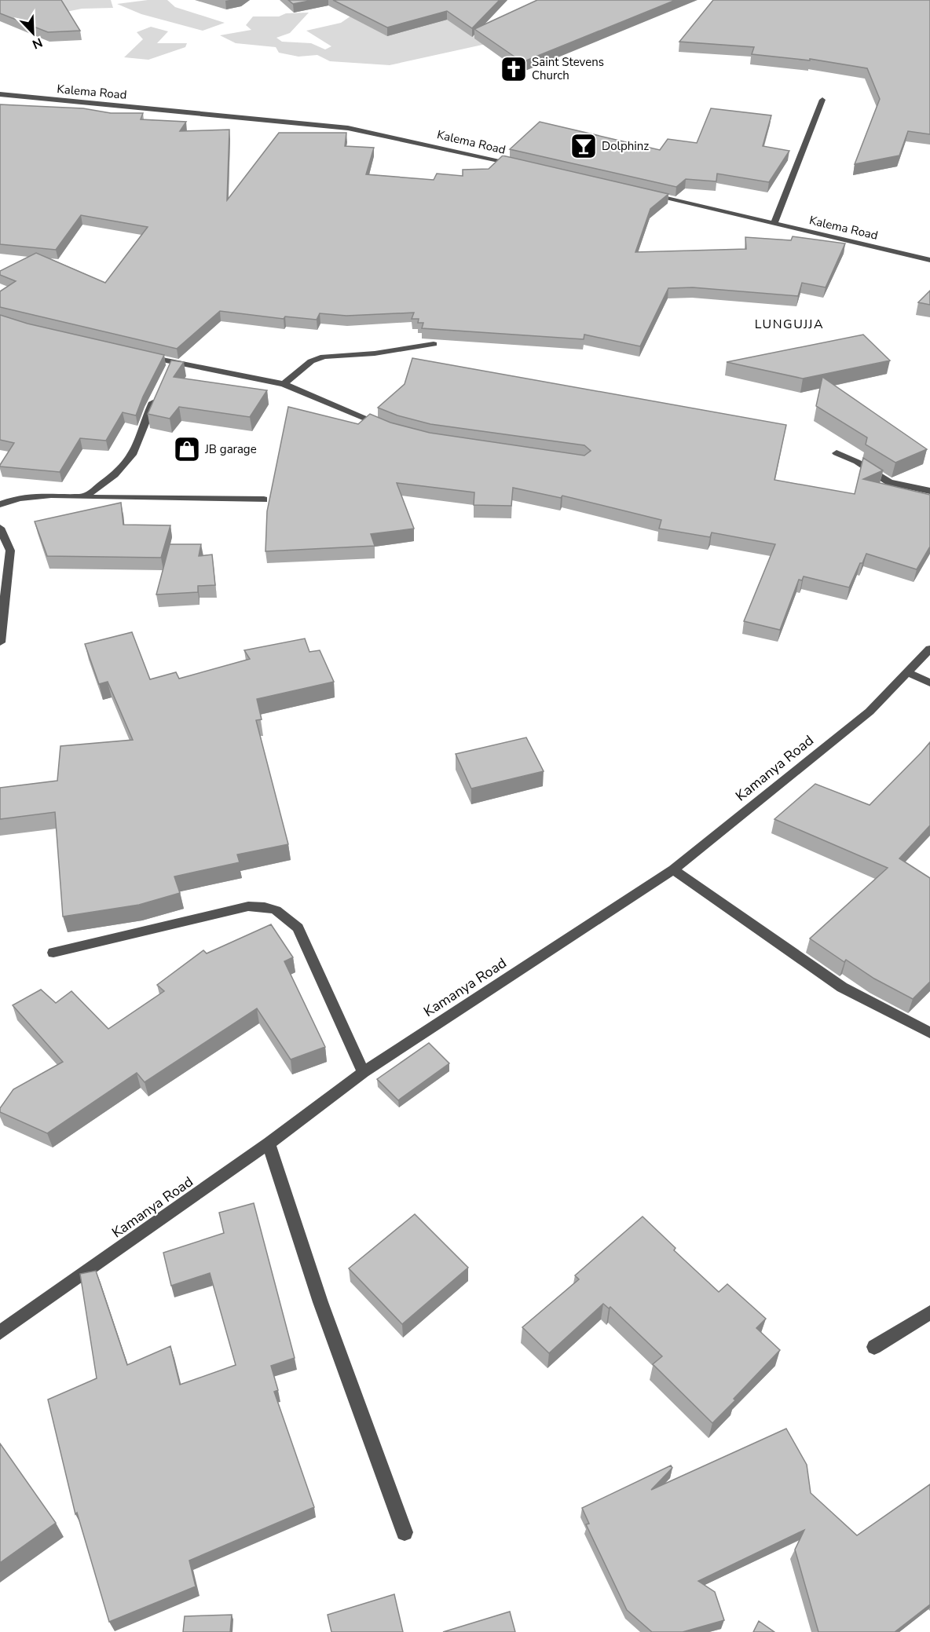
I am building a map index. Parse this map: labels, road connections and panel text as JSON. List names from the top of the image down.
{
  "streets": {
    "street": ["Kalema Road", "Kamanya Road"]
  },
  "districts": ["LUNGUJJA"],
  "places": {
    "church": ["Saint Stevens Church"],
    "bar": ["Dolphinz"],
    "shop": ["JB garage"]
  },
  "north": "bottom right"
}
